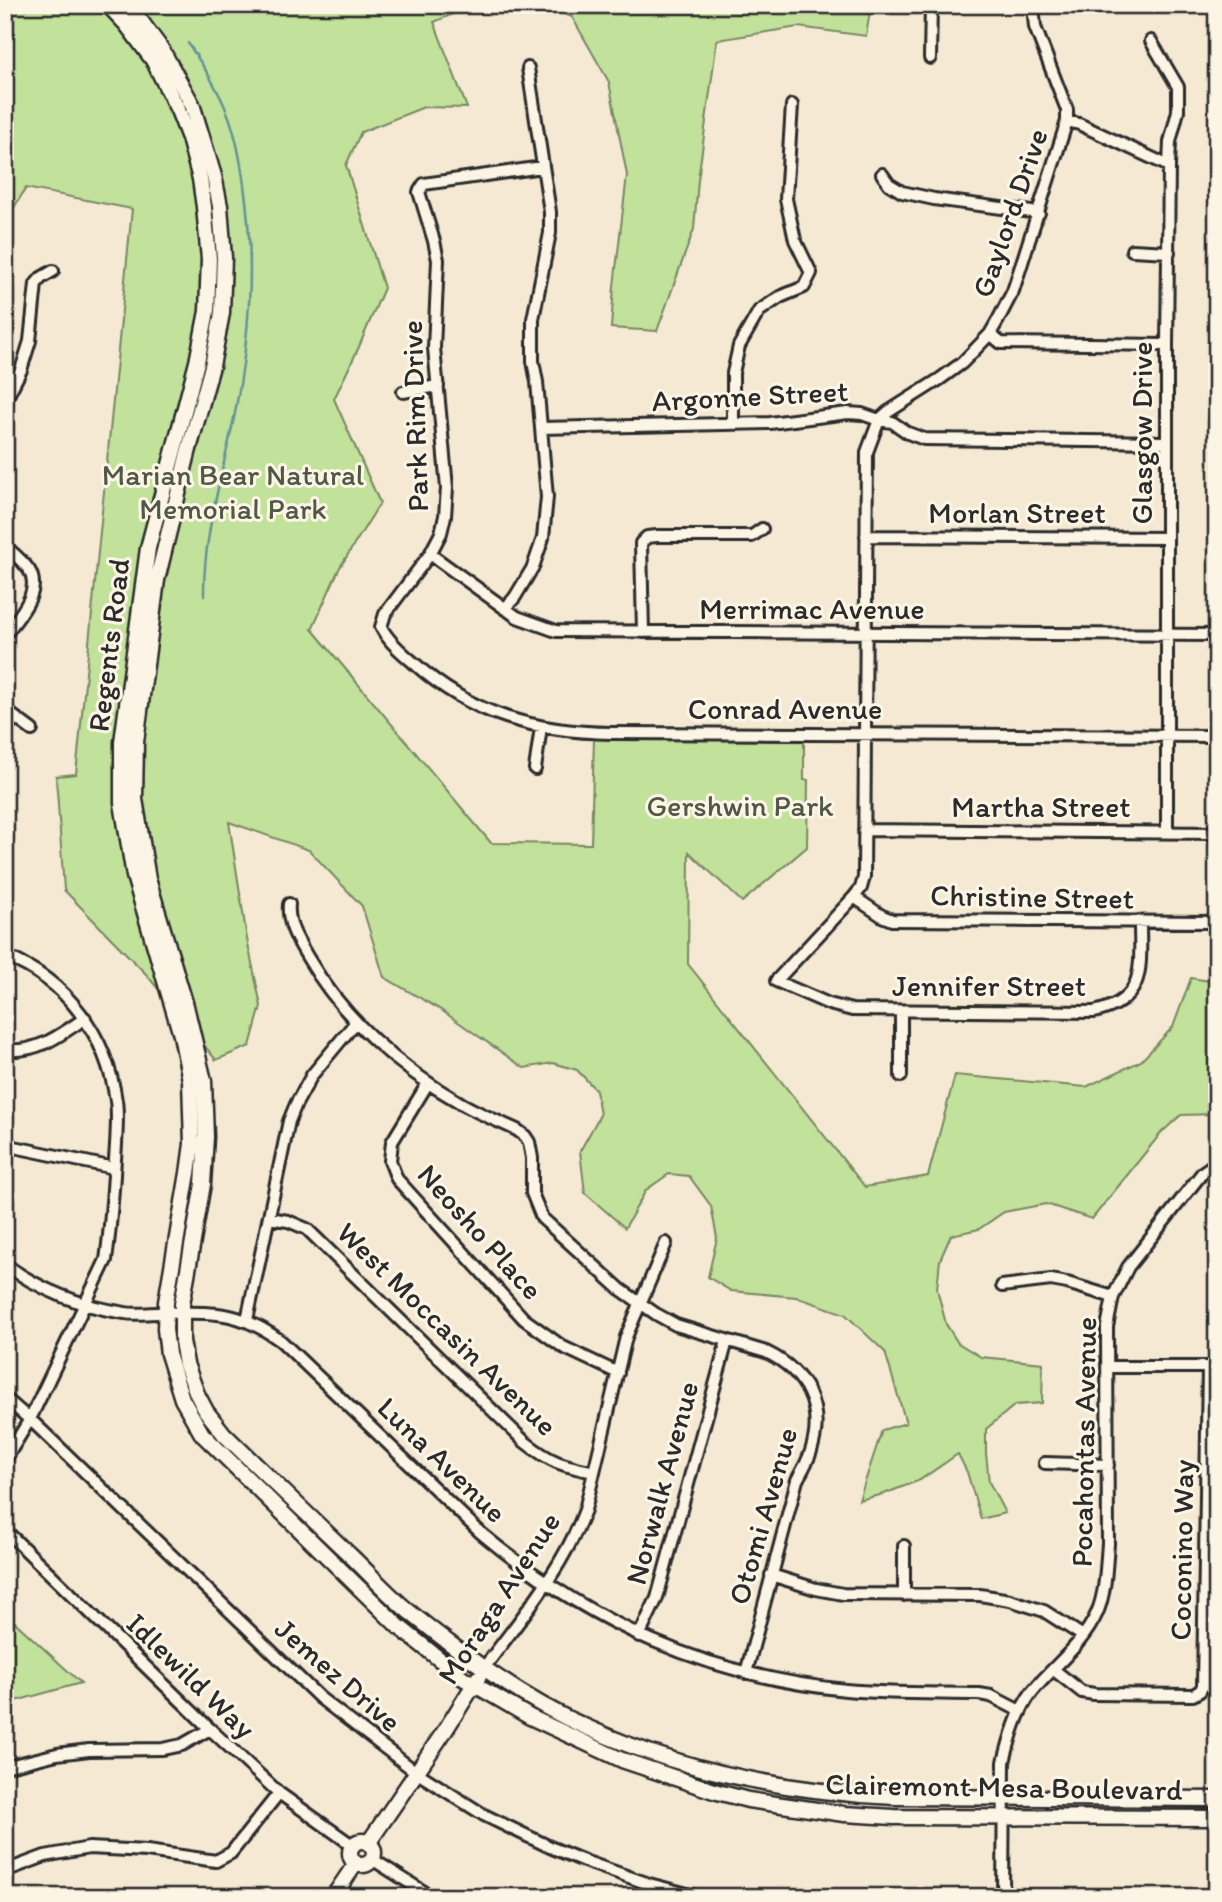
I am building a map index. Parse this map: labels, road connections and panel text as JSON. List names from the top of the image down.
{
  "streets": {
    "main road": ["Regents Road", "Moraga Avenue", "Clairemont Mesa Boulevard"],
    "street": [
      "Gaylord Drive",
      "Argonne Street",
      "Park Rim Drive",
      "Glasgow Drive",
      "Morlan Street",
      "Merrimac Avenue",
      "Conrad Avenue",
      "Martha Street",
      "Christine Street",
      "Jennifer Street",
      "Neosho Place",
      "West Moccasin Avenue",
      "Pocahontas Avenue",
      "Luna Avenue",
      "Norwalk Avenue",
      "Otomi Avenue",
      "Coconino Way",
      "Jemez Drive",
      "Idlewild Way"
    ]
  },
  "crossings": [
    ["Gaylord Drive", "Argonne Street"],
    ["Argonne Street", "Glasgow Drive"],
    ["Park Rim Drive", "Merrimac Avenue"],
    ["Park Rim Drive", "Conrad Avenue"],
    ["Glasgow Drive", "Morlan Street"],
    ["Glasgow Drive", "Merrimac Avenue"],
    ["Glasgow Drive", "Conrad Avenue"],
    ["Glasgow Drive", "Martha Street"],
    ["Regents Road", "Luna Avenue"],
    ["Regents Road", "Clairemont Mesa Boulevard"],
    ["Christine Street", "Jennifer Street"],
    ["Neosho Place", "Moraga Avenue"],
    ["West Moccasin Avenue", "Moraga Avenue"],
    ["Pocahontas Avenue", "Luna Avenue"],
    ["Pocahontas Avenue", "Coconino Way"],
    ["Pocahontas Avenue", "Clairemont Mesa Boulevard"],
    ["Luna Avenue", "Norwalk Avenue"],
    ["Luna Avenue", "Otomi Avenue"],
    ["Luna Avenue", "Moraga Avenue"],
    ["Luna Avenue", "Clairemont Mesa Boulevard"],
    ["Norwalk Avenue", "Otomi Avenue"],
    ["Moraga Avenue", "Jemez Drive"],
    ["Moraga Avenue", "Idlewild Way"],
    ["Moraga Avenue", "Clairemont Mesa Boulevard"]
  ],
  "parks": ["Marian Bear Natural Memorial Park", "Gershwin Park"]
}
